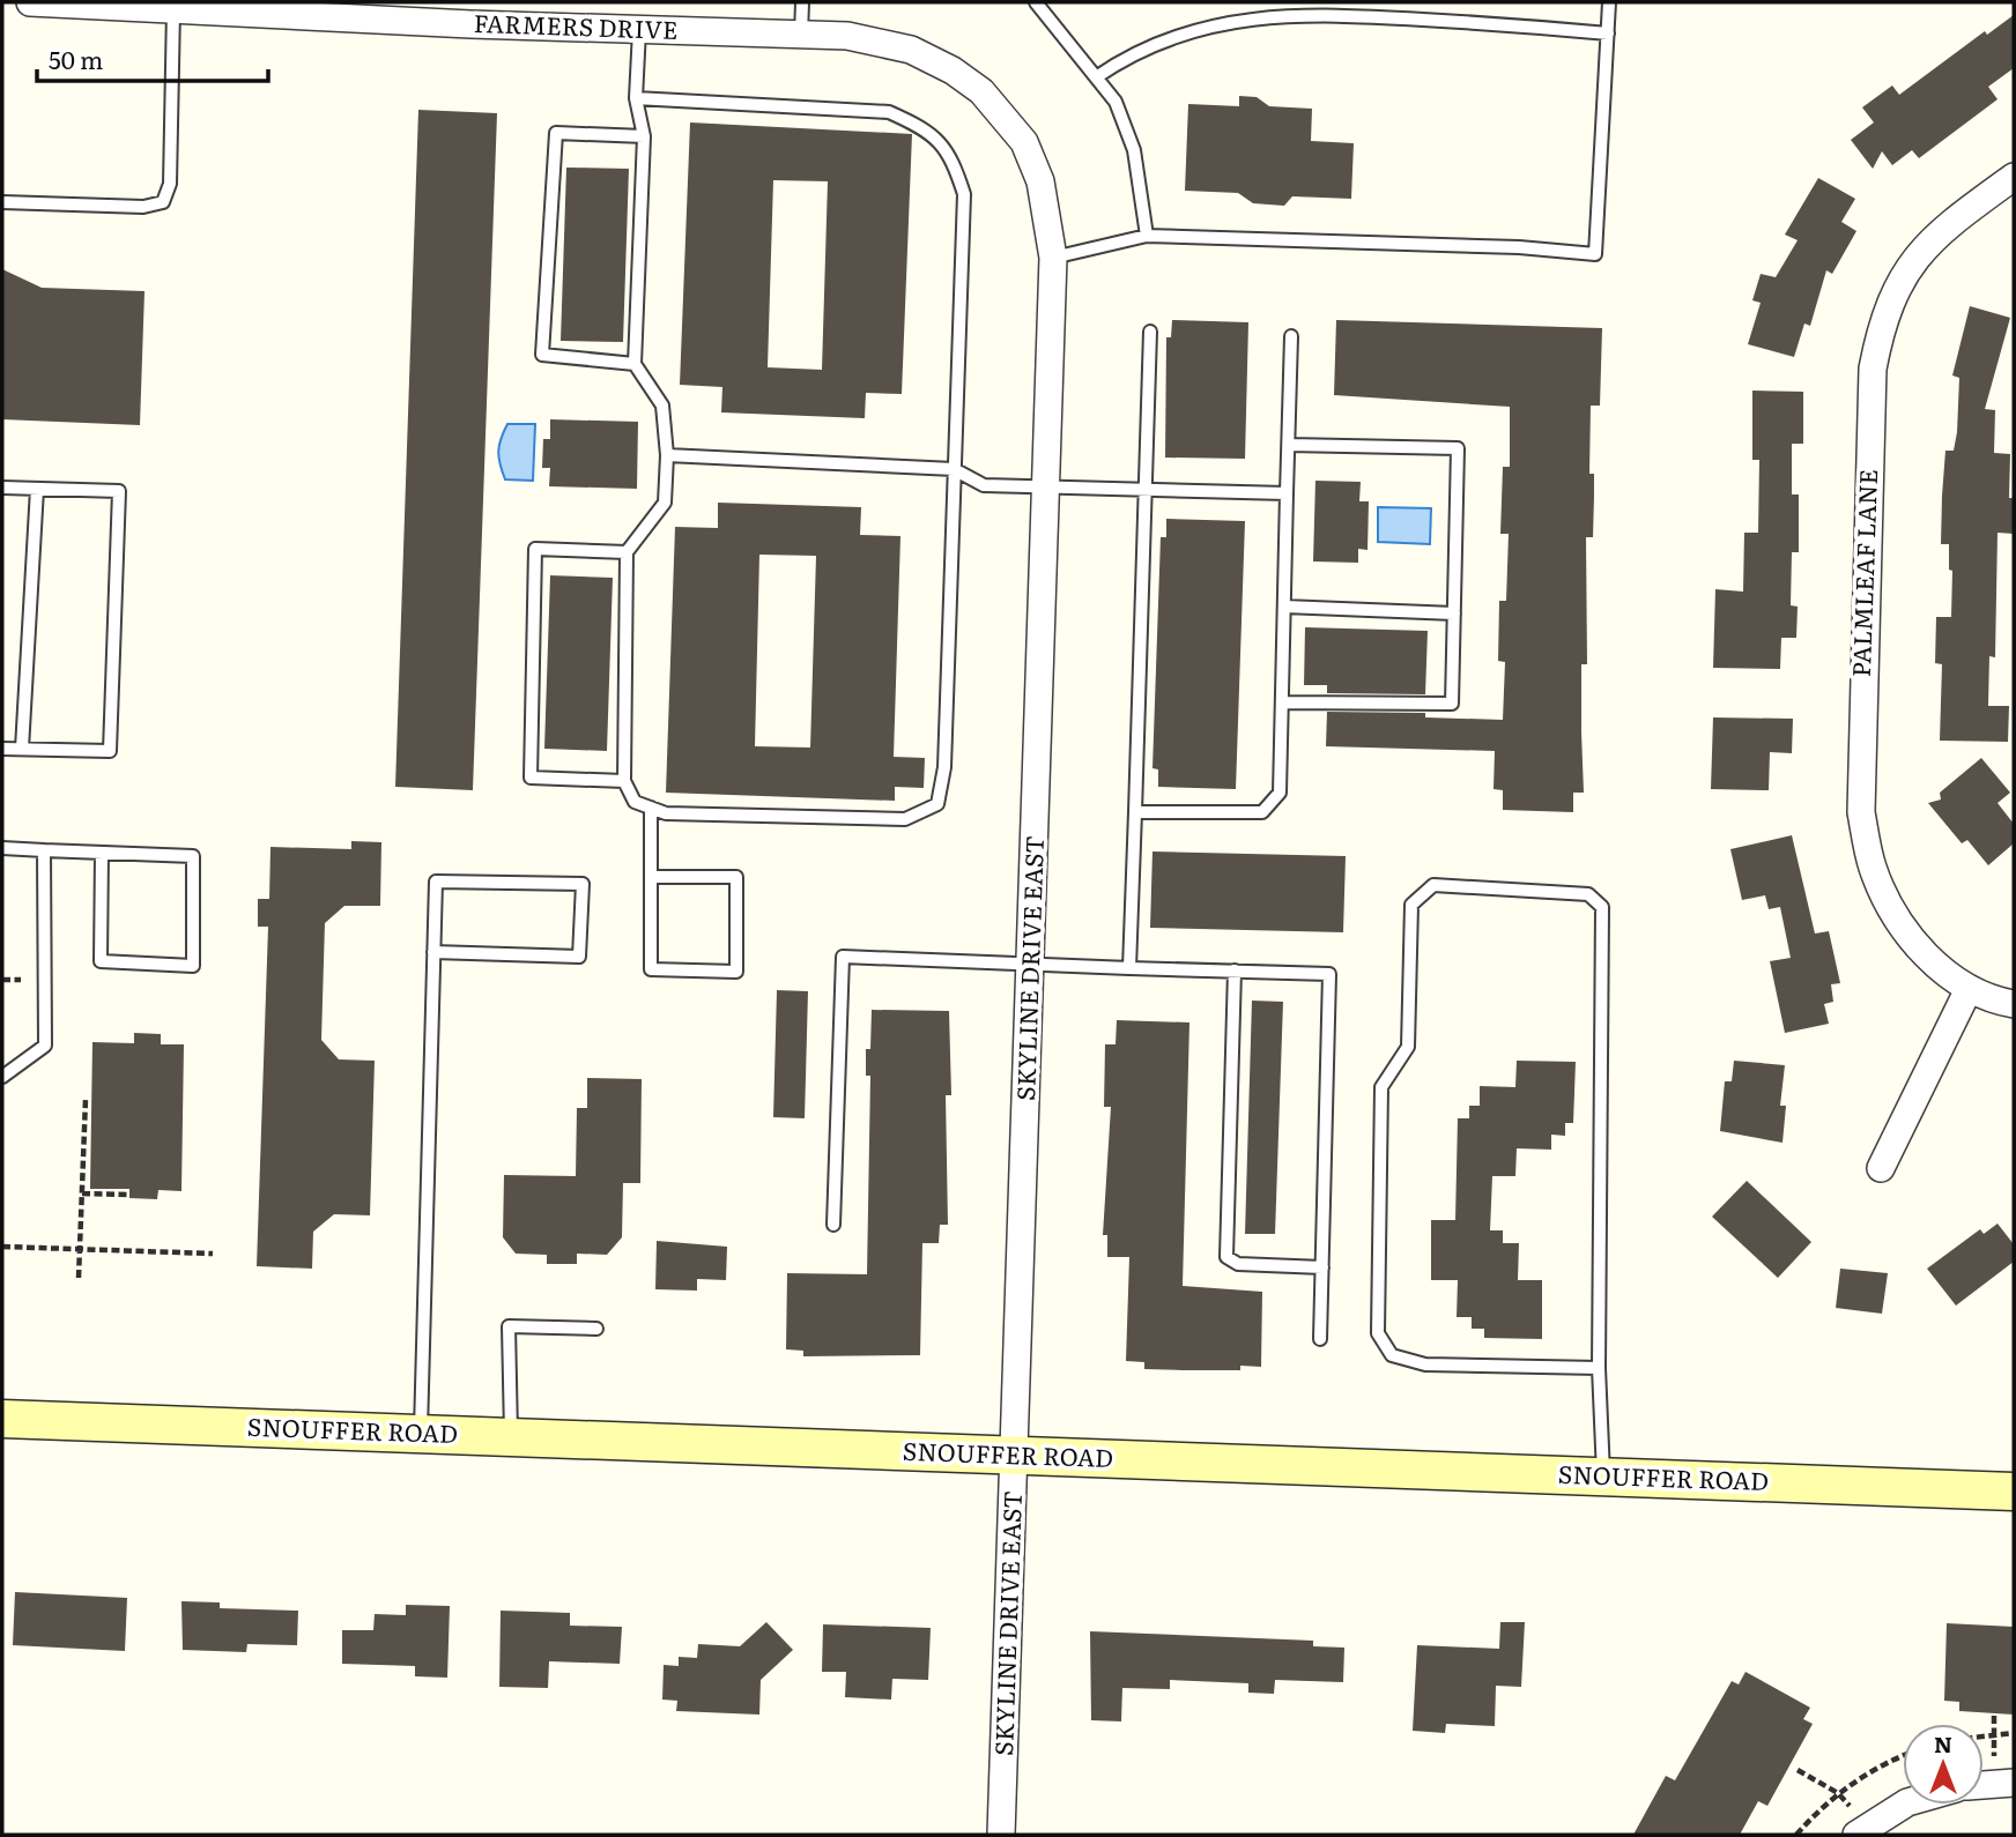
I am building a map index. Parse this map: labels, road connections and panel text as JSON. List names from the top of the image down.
{
  "streets": {
    "main road": ["SNOUFFER ROAD"],
    "street": ["FARMERS DRIVE", "PALMLEAF LANE", "SKYLINE DRIVE EAST"]
  },
  "crossings": [
    ["FARMERS DRIVE", "SKYLINE DRIVE EAST"],
    ["SKYLINE DRIVE EAST", "SNOUFFER ROAD"]
  ],
  "scale_bar": "50 m",
  "north": "top"
}
